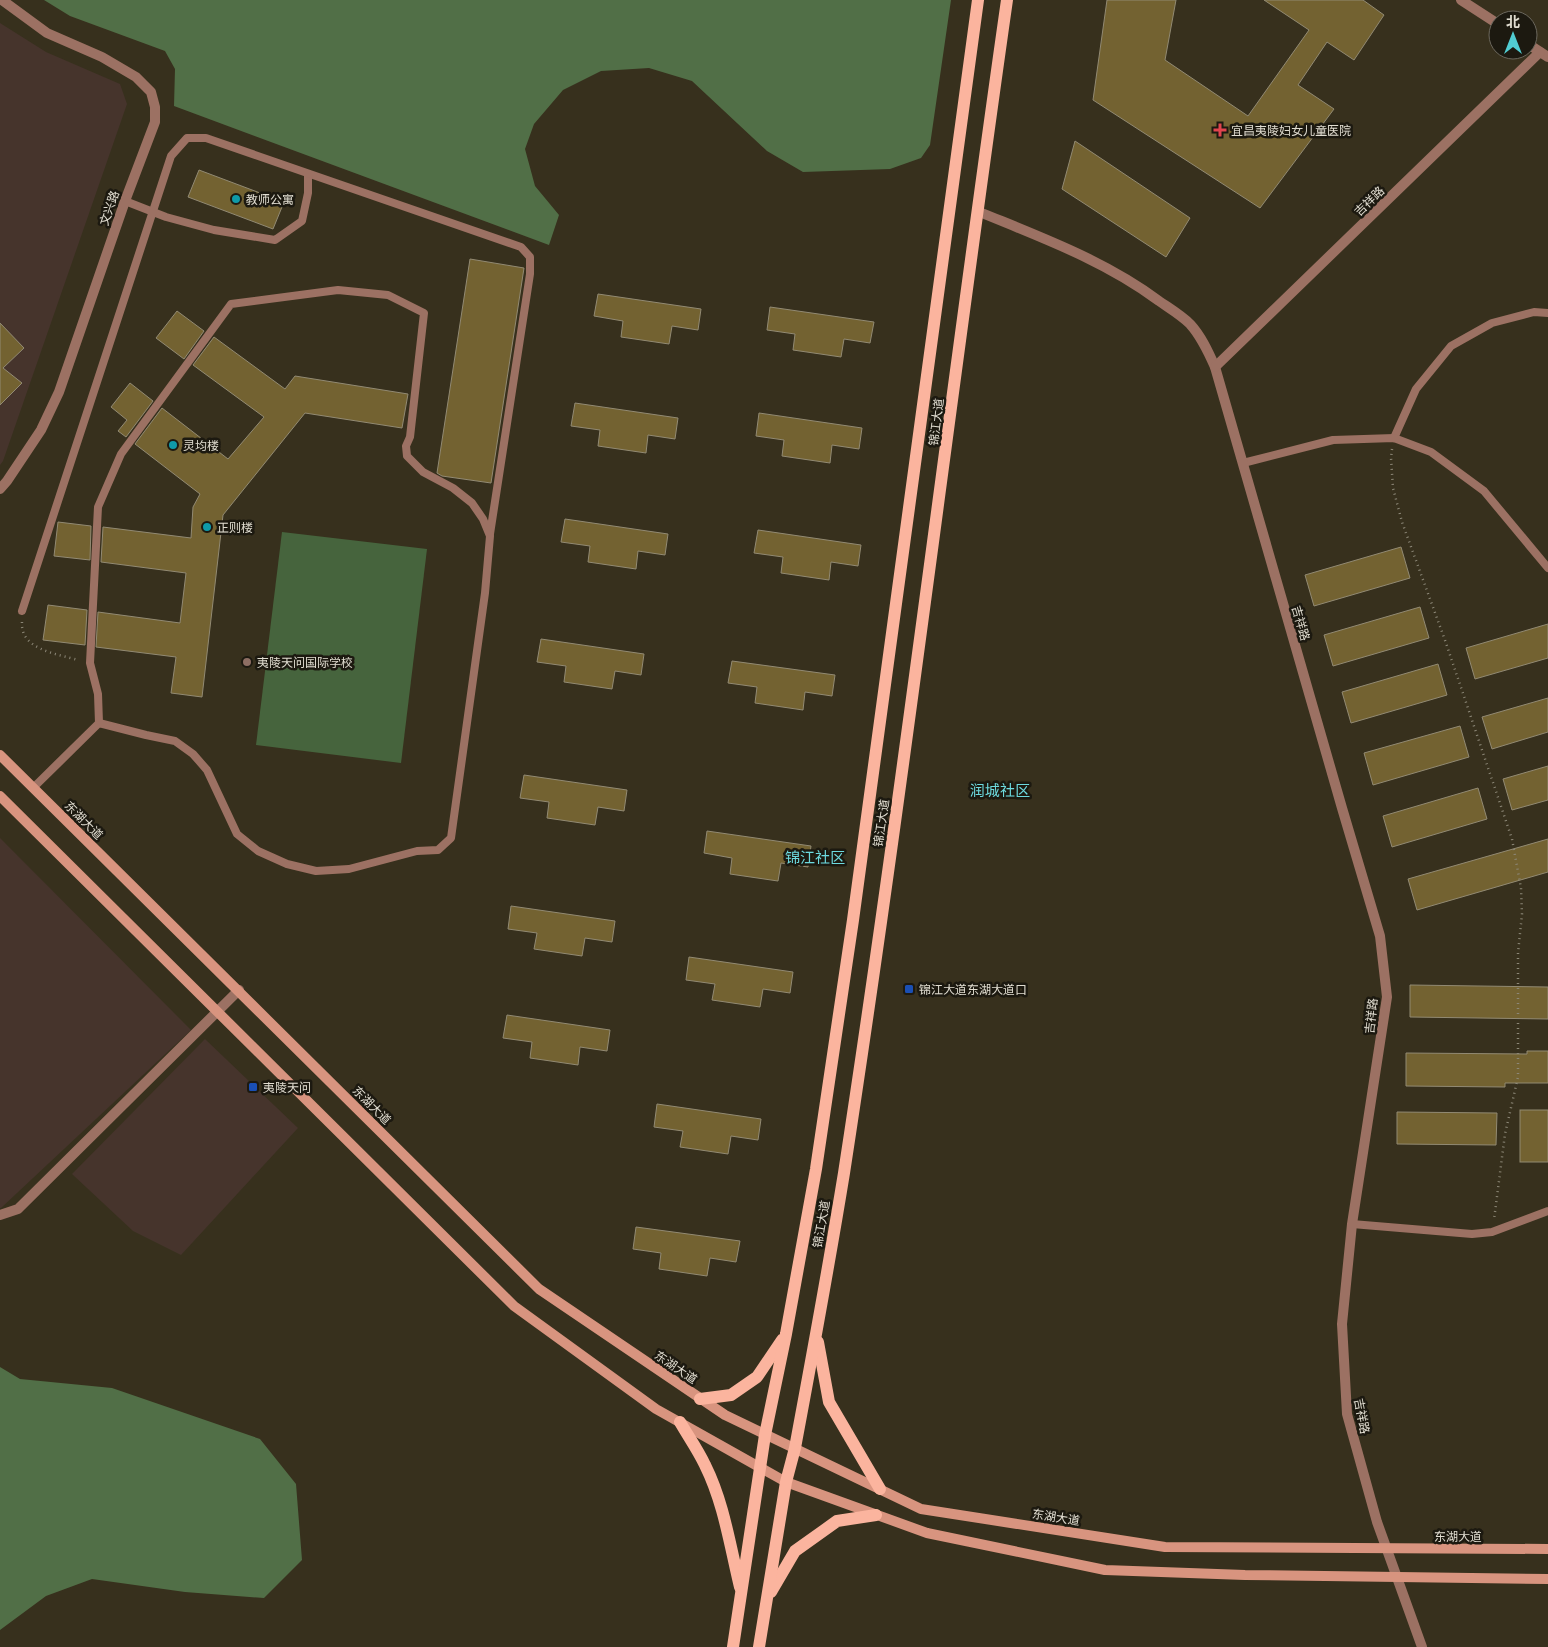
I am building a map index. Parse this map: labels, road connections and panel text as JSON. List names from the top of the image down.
{
  "streets": {
    "main road": ["锦江大道", "东湖大道"],
    "street": ["吉祥路", "文兴路"]
  },
  "crossings": [
    ["吉祥路", "锦江大道"],
    ["吉祥路", "东湖大道"],
    ["锦江大道", "东湖大道"]
  ],
  "districts": ["润城社区", "锦江社区"],
  "places": {
    "health": ["宜昌夷陵妇女儿童医院"],
    "other": [
      "教师公寓",
      "灵均楼",
      "正则楼",
      "夷陵天问国际学校"
    ],
    "transit": ["锦江大道东湖大道口", "夷陵天问"]
  },
  "north": "top"
}
